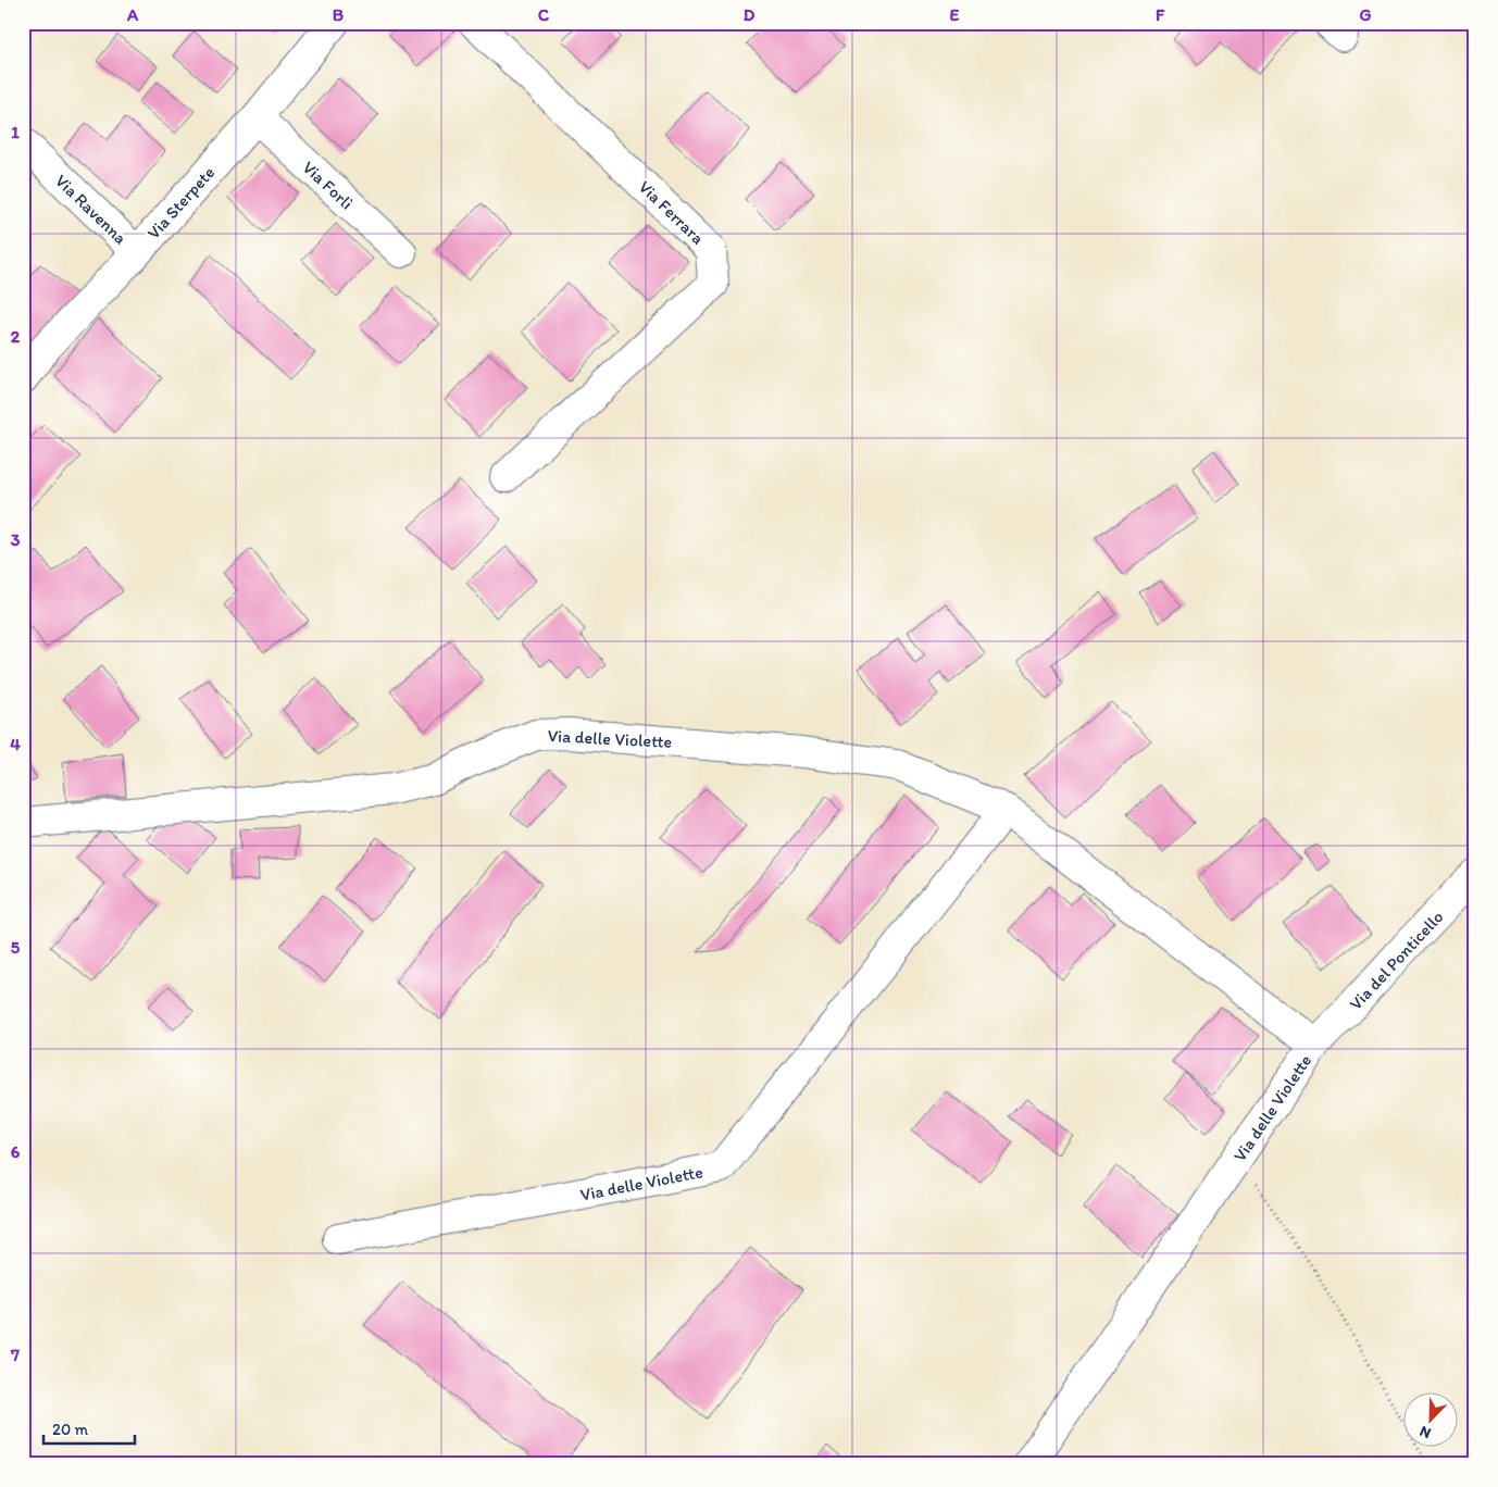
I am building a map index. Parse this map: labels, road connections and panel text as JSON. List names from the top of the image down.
{
  "streets": {
    "street": [
      "Via Forlì",
      "Via Sterpete",
      "Via Ravenna",
      "Via Ferrara",
      "Via delle Violette",
      "Via del Ponticello"
    ]
  },
  "crossings": [
    ["Via Forlì", "Via Sterpete"],
    ["Via Sterpete", "Via Ravenna"],
    ["Via delle Violette", "Via del Ponticello"]
  ],
  "scale_bar": "20 m",
  "north": "bottom left",
  "grid": {
    "columns": [
      "A",
      "B",
      "C",
      "D",
      "E",
      "F",
      "G"
    ],
    "rows": [
      "1",
      "2",
      "3",
      "4",
      "5",
      "6",
      "7"
    ]
  }
}
